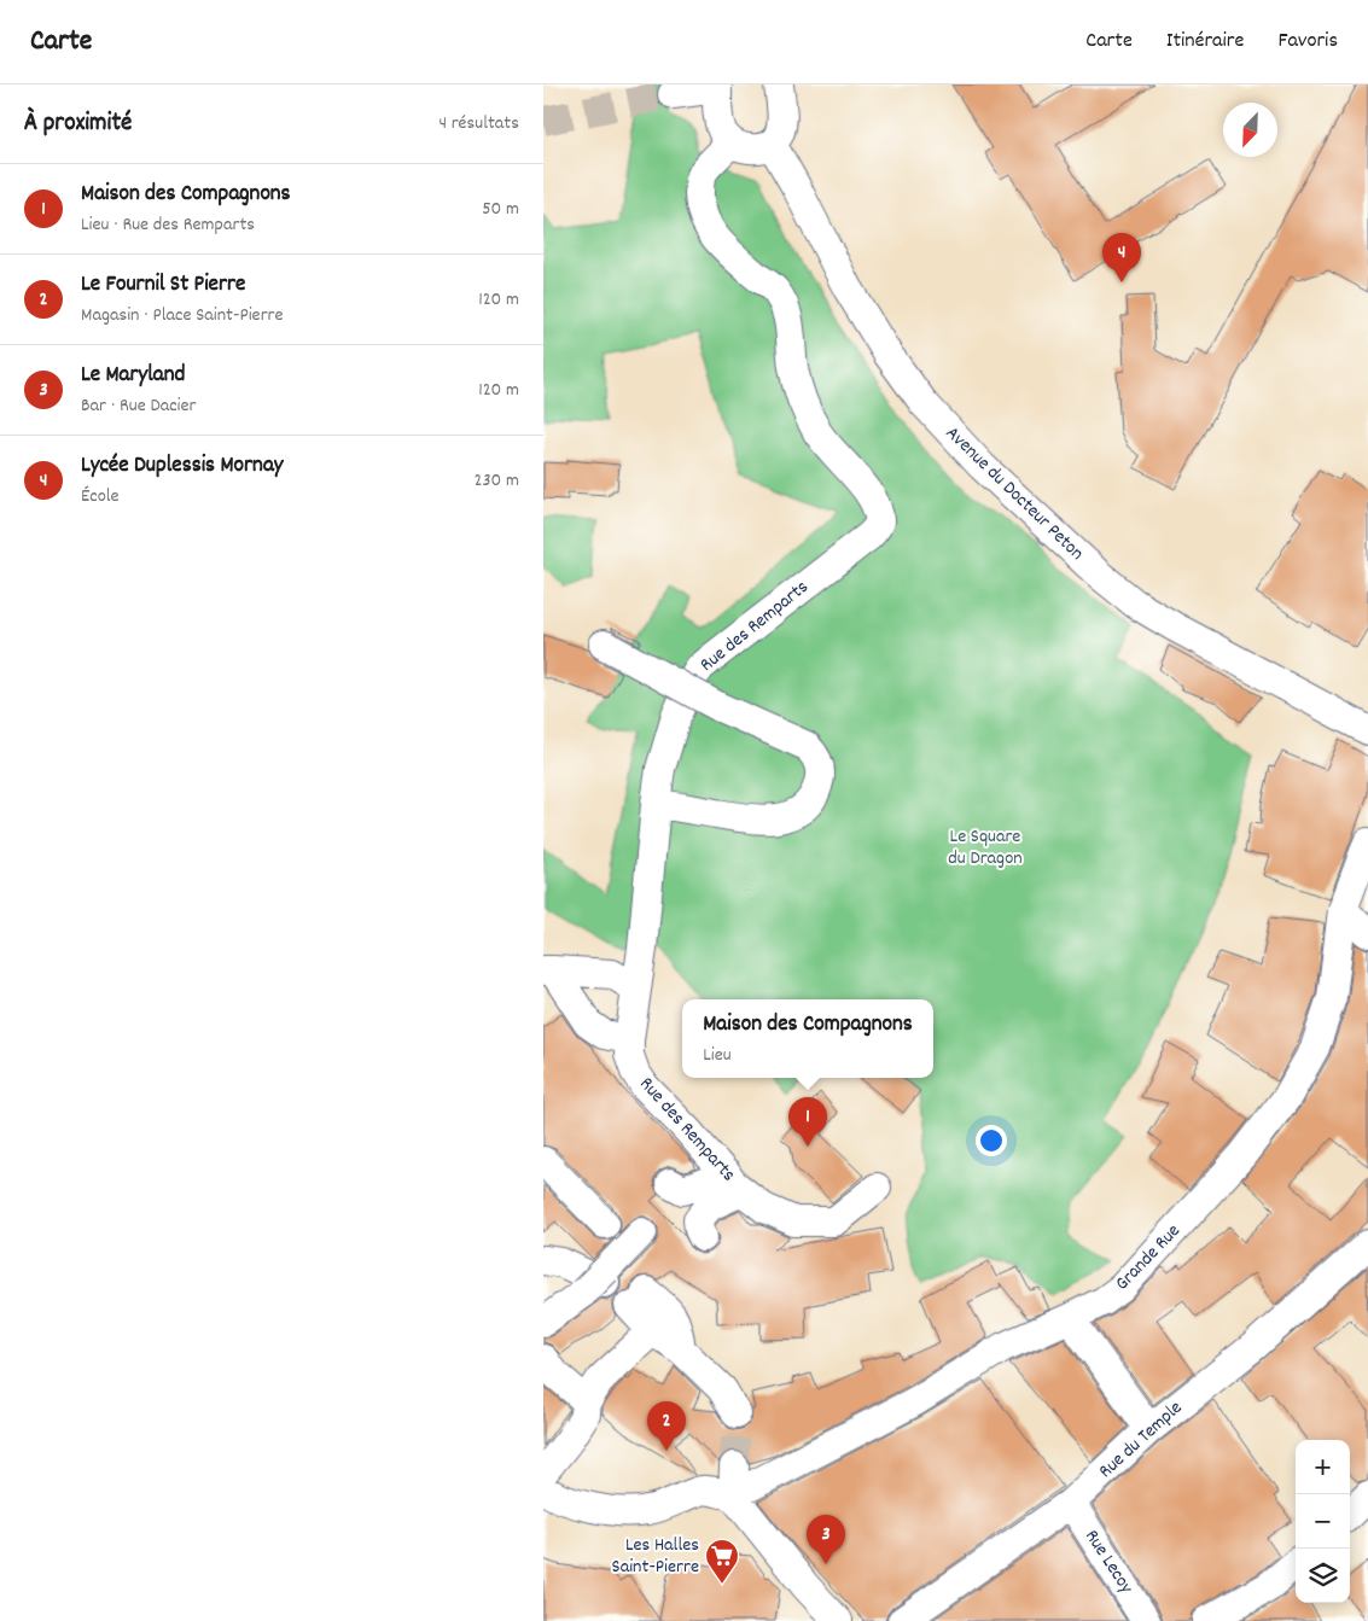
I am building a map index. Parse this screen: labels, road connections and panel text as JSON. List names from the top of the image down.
{
  "streets": {
    "street": [
      "Avenue du Docteur Peton",
      "Rue des Remparts",
      "Grande Rue",
      "Rue du Temple",
      "Rue Lecoy"
    ]
  },
  "crossings": [
    ["Rue du Temple", "Rue Lecoy"]
  ],
  "parks": ["Le Square du Dragon"],
  "places": {
    "supermarket": ["Les Halles Saint-Pierre"]
  },
  "north": "bottom left",
  "page": {
    "header": "Carte",
    "nav": ["Carte", "Itinéraire", "Favoris"],
    "heading": ["À proximité", "4 résultats"],
    "list": [
      {
        "mark": "1",
        "name": "Maison des Compagnons",
        "note": "Lieu · Rue des Remparts",
        "value": "50 m"
      },
      {
        "mark": "2",
        "name": "Le Fournil St Pierre",
        "note": "Magasin · Place Saint-Pierre",
        "value": "120 m"
      },
      {
        "mark": "3",
        "name": "Le Maryland",
        "note": "Bar · Rue Dacier",
        "value": "120 m"
      },
      {
        "mark": "4",
        "name": "Lycée Duplessis Mornay",
        "note": "École",
        "value": "230 m"
      }
    ],
    "pins": [
      "4",
      "1",
      "2",
      "3"
    ],
    "popup": ["Maison des Compagnons", "Lieu"],
    "map_buttons": ["+", "−"]
  }
}
